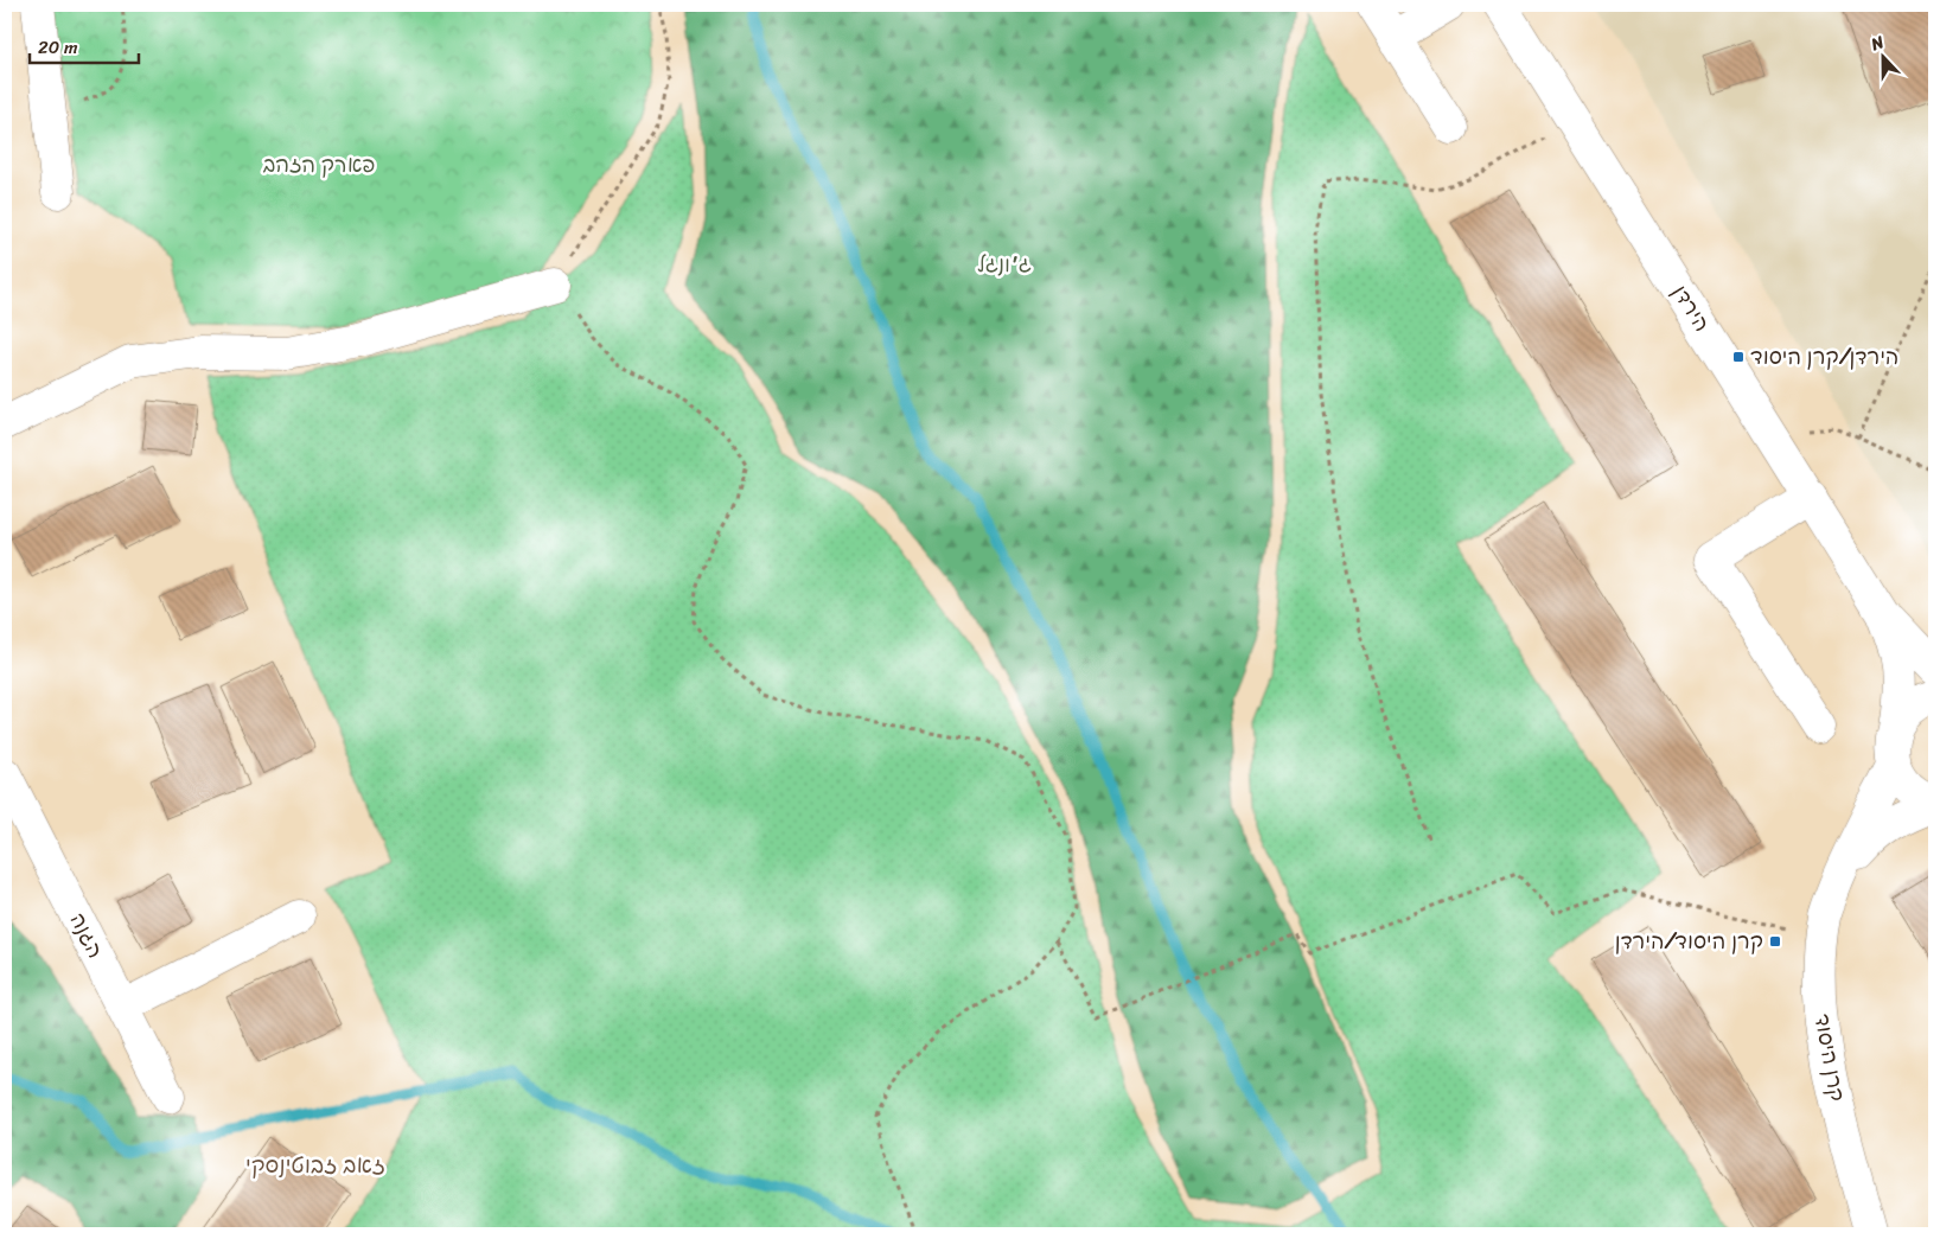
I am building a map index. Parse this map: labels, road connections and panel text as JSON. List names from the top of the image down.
{
  "streets": {
    "street": ["הירדן", "הגנה", "קרן היסוד"]
  },
  "crossings": [
    ["הירדן", "קרן היסוד"]
  ],
  "districts": ["זאב זבוטינסקי"],
  "parks": ["פארק הזהב", "ג'ונגל"],
  "places": {
    "transit": ["הירדן/קרן היסוד", "קרן היסוד/הירדן"]
  },
  "scale_bar": "20 m",
  "north": "top"
}
